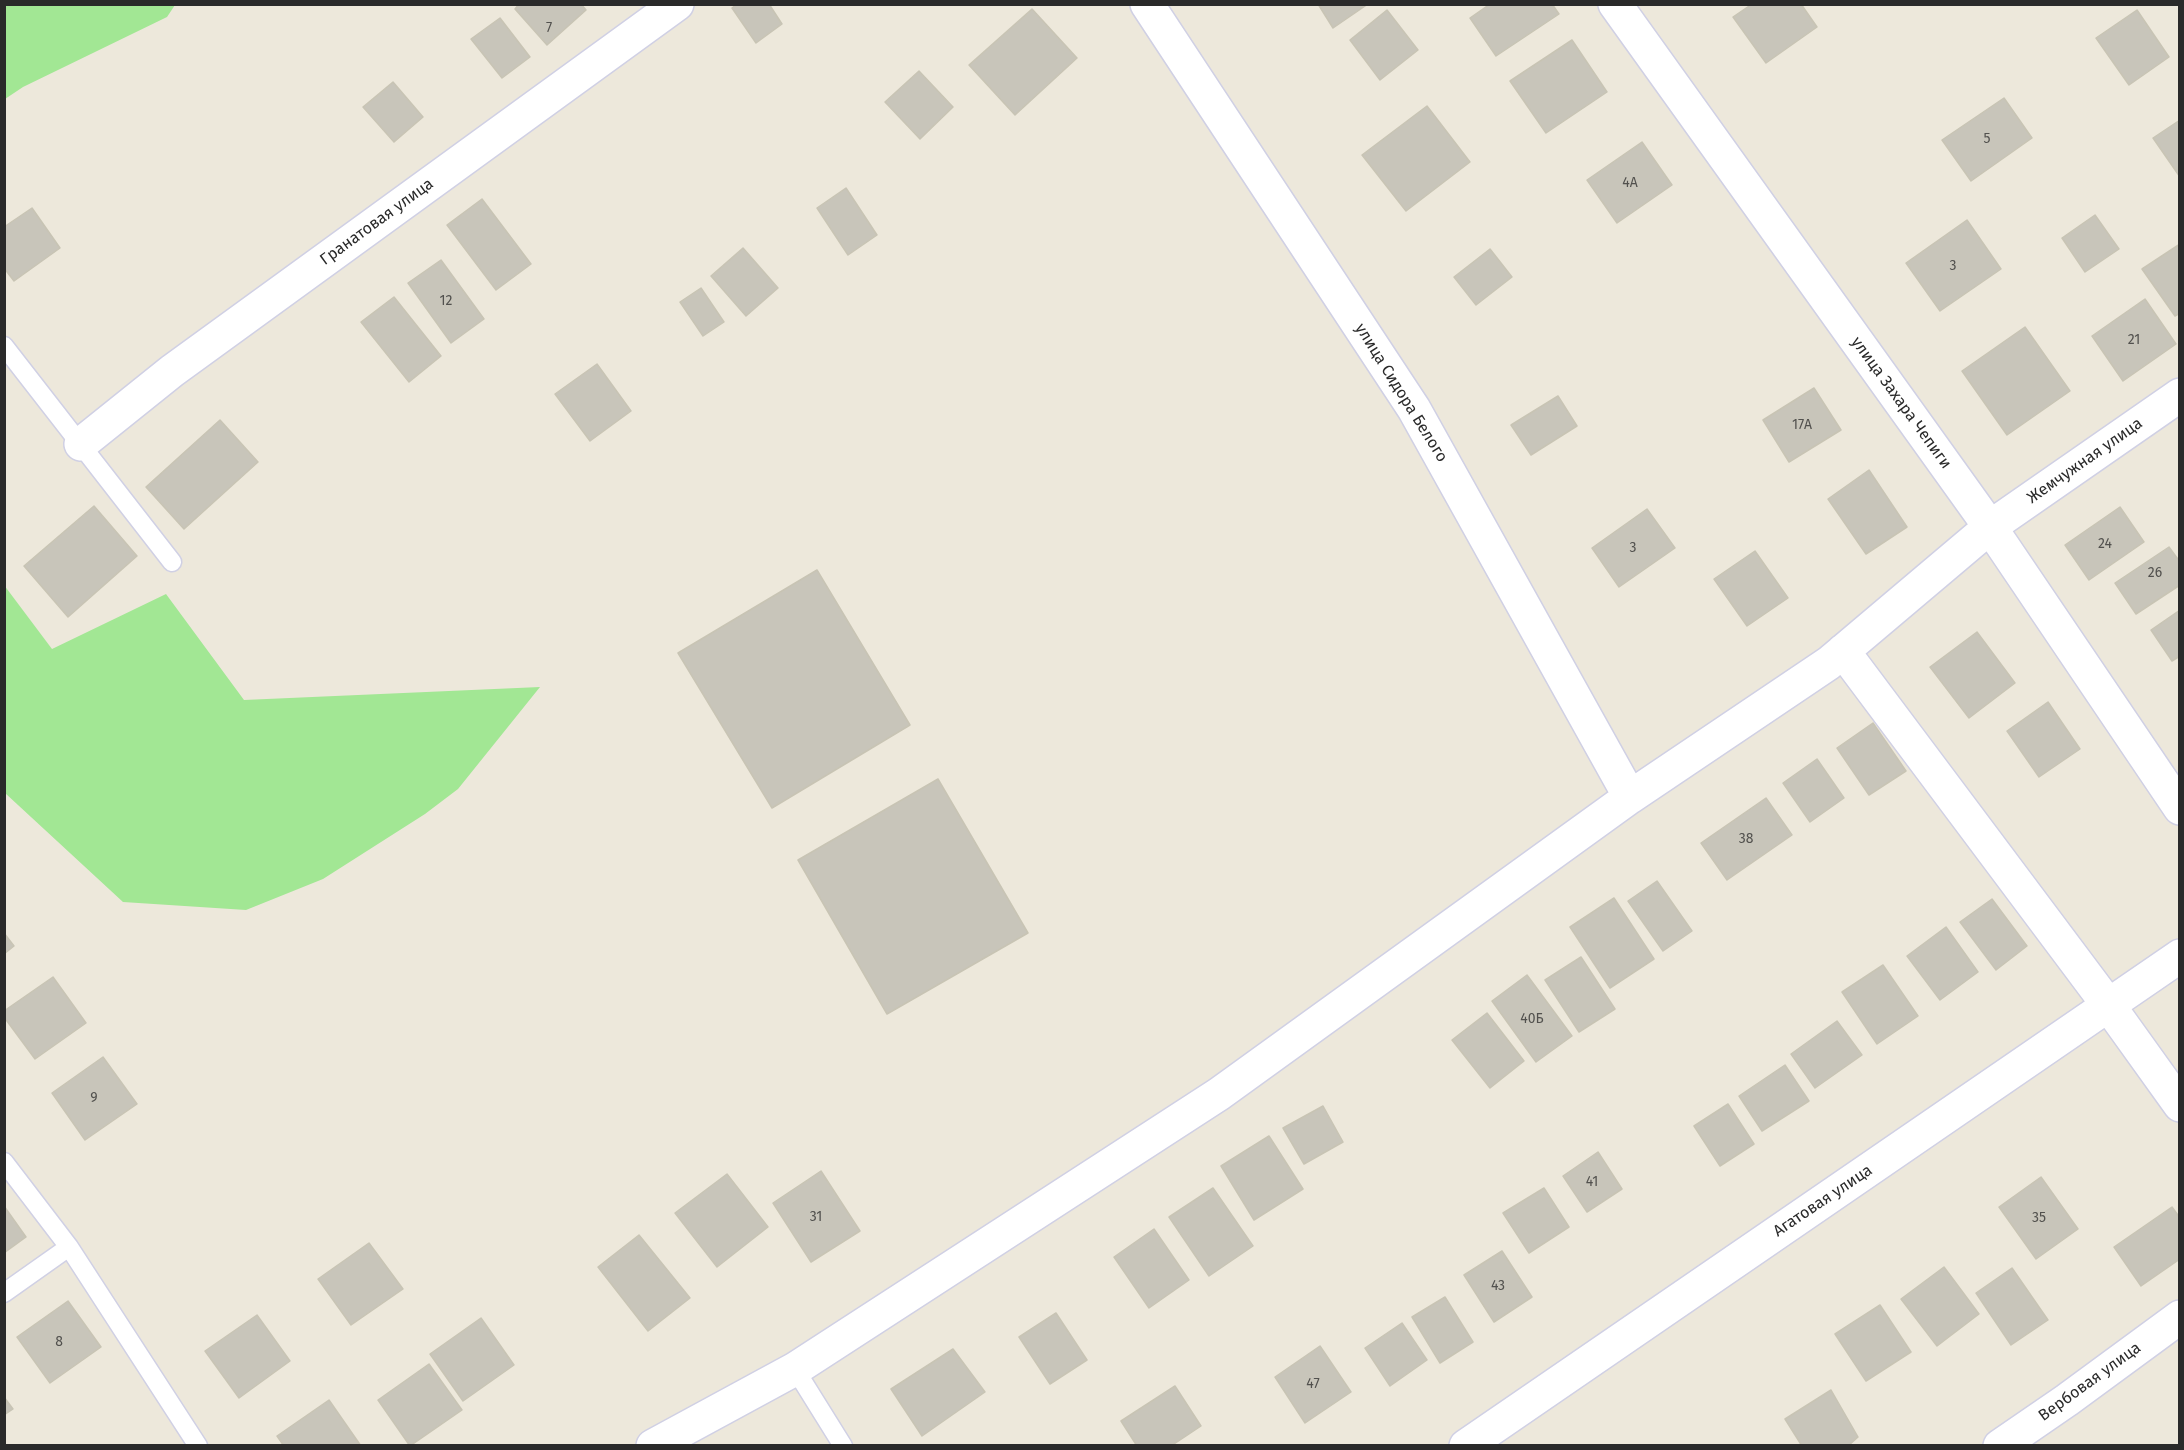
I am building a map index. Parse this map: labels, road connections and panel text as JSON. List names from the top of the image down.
{
  "streets": {
    "street": [
      "Гранатовая улица",
      "улица Сидора Белого",
      "улица Захара Чепиги",
      "Жемчужная улица",
      "Агатовая улица",
      "Вербовая улица"
    ]
  },
  "crossings": [
    ["улица Сидора Белого", "Жемчужная улица"],
    ["улица Захара Чепиги", "Жемчужная улица"]
  ],
  "house_numbers": [
    "7",
    "5",
    "4А",
    "3",
    "12",
    "21",
    "17А",
    "24",
    "3",
    "26",
    "38",
    "40Б",
    "9",
    "41",
    "31",
    "35",
    "43",
    "8",
    "47"
  ]
}
